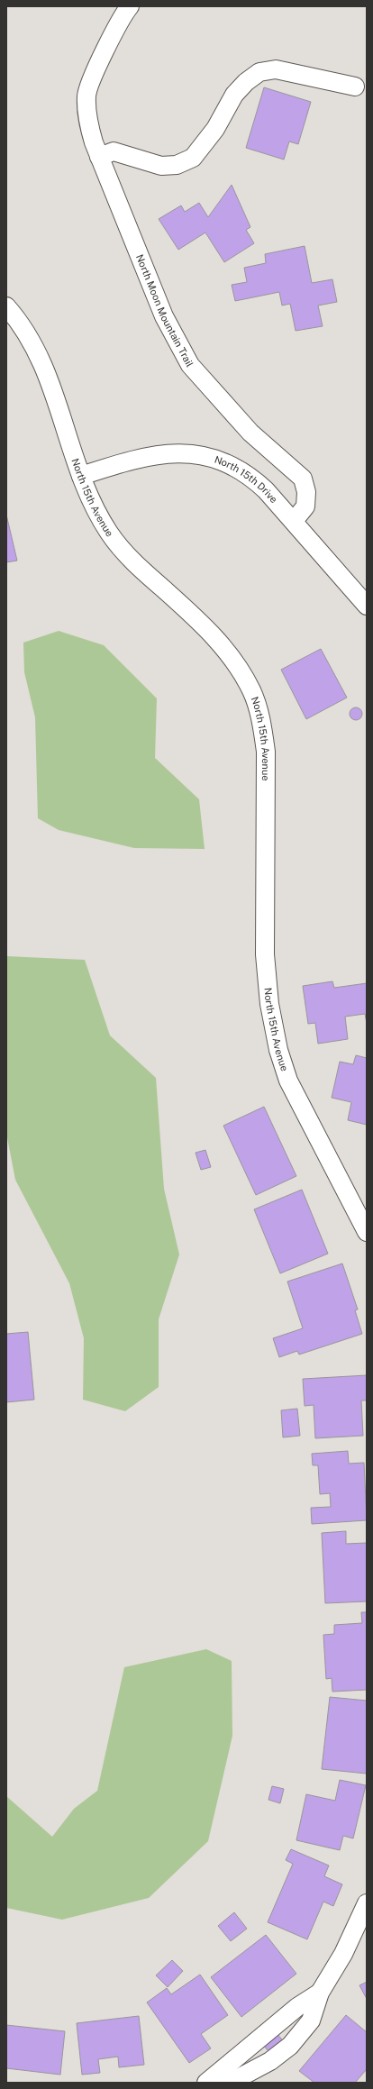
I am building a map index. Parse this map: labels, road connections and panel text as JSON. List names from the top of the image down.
{
  "streets": {
    "street": ["North Moon Mountain Trail", "North 15th Drive", "North 15th Avenue"]
  },
  "crossings": [
    ["North Moon Mountain Trail", "North 15th Drive"],
    ["North 15th Drive", "North 15th Avenue"]
  ]
}
